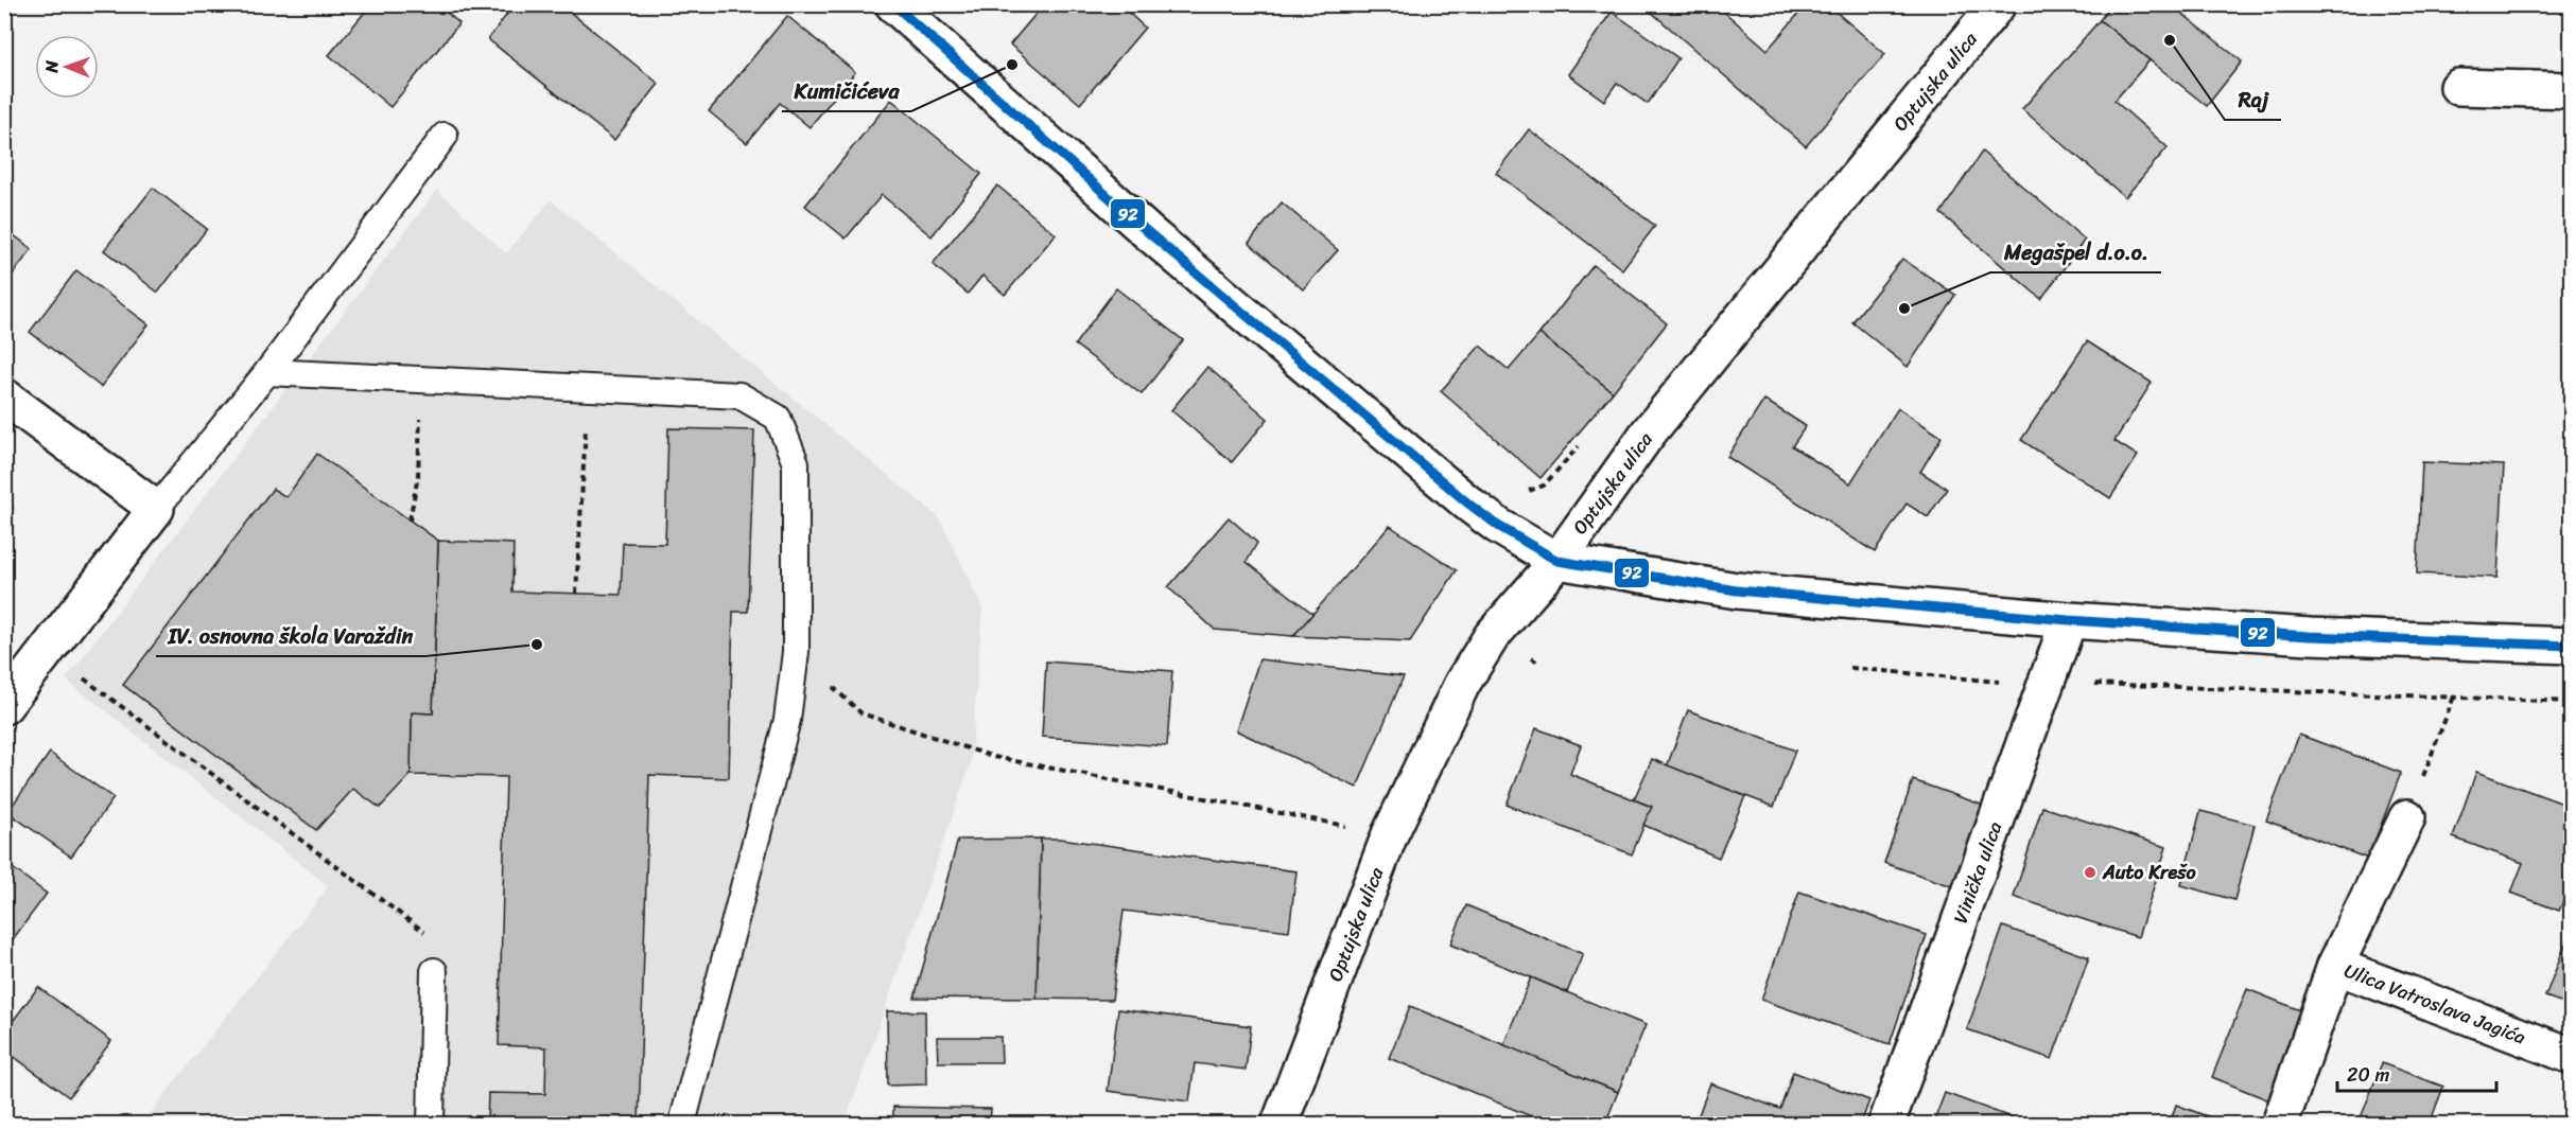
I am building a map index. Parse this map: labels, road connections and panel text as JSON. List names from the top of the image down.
{
  "streets": {
    "street": ["Optujska ulica", "Vinička ulica", "Ulica Vatroslava Jagića"]
  },
  "places": [
    "Raj",
    "Kumičićeva",
    "Megašpel d.o.o.",
    "IV. osnovna škola Varaždin",
    "Auto Krešo"
  ],
  "lines": ["transit line 92"],
  "scale_bar": "20 m",
  "north": "left"
}
